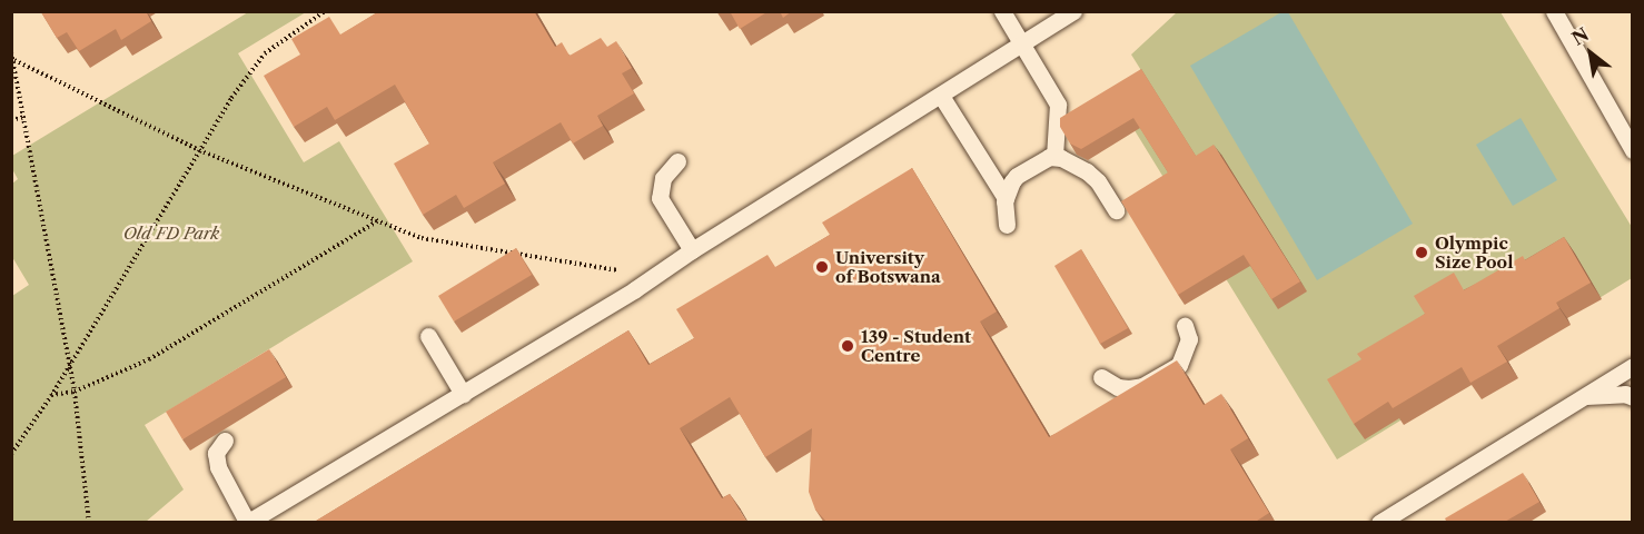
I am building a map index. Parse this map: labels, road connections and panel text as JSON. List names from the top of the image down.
{
  "parks": ["Old FD Park"],
  "places": ["Olympic Size Pool", "University of Botswana", "139 - Student Centre"],
  "north": "top left"
}
